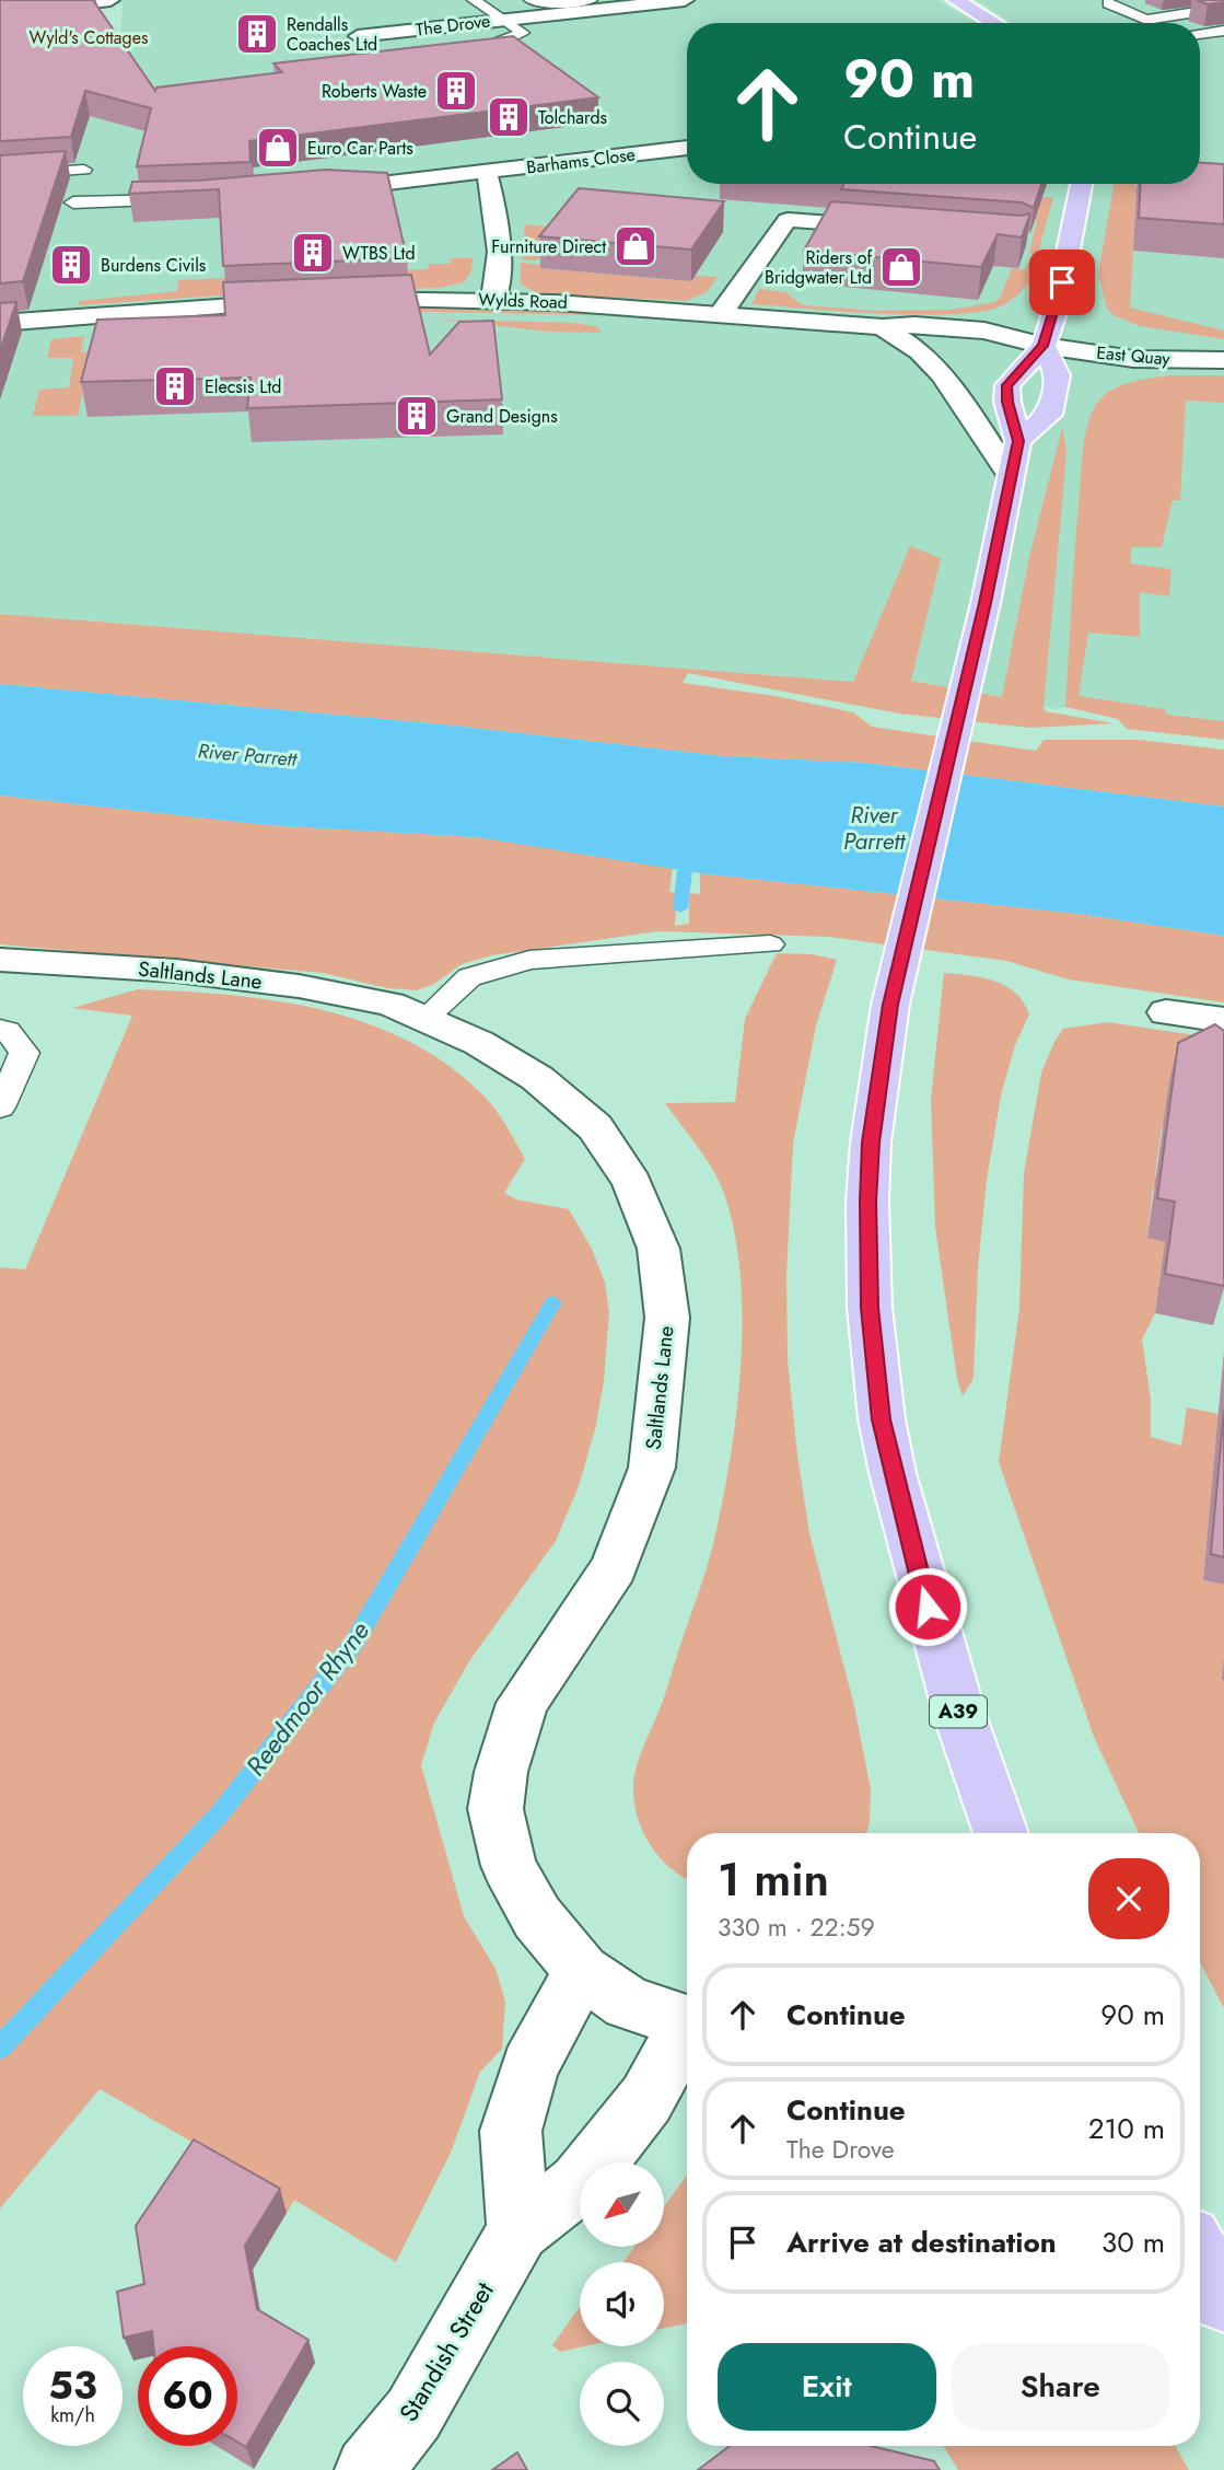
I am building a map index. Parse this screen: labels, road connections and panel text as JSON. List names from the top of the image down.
{
  "streets": {
    "main road": ["A39"],
    "street": [
      "The Drove",
      "Barhams Close",
      "Wylds Road",
      "East Quay",
      "Saltlands Lane",
      "Standish Street"
    ]
  },
  "crossings": [
    ["East Quay", "A39"]
  ],
  "water": ["River Parrett", "Reedmoor Rhyne"],
  "parks": ["Wyld's Cottages"],
  "places": {
    "building": [
      "Rendalls Coaches Ltd",
      "Roberts Waste",
      "Tolchards",
      "WTBS Ltd",
      "Burdens Civils",
      "Elecsis Ltd",
      "Grand Designs"
    ],
    "shop": ["Euro Car Parts", "Furniture Direct", "Riders of Bridgwater Ltd"]
  },
  "north": "bottom left",
  "page": {
    "turn": ["90 m", "Continue"],
    "heading": ["1 min", "330 m · 22:59"],
    "list": [
      {
        "name": "Continue",
        "value": "90 m"
      },
      {
        "name": "Continue",
        "note": "The Drove",
        "value": "210 m"
      },
      {
        "name": "Arrive at destination",
        "value": "30 m"
      }
    ],
    "buttons": ["Exit", "Share"],
    "speed": "53 km/h",
    "limit": "60"
  }
}
